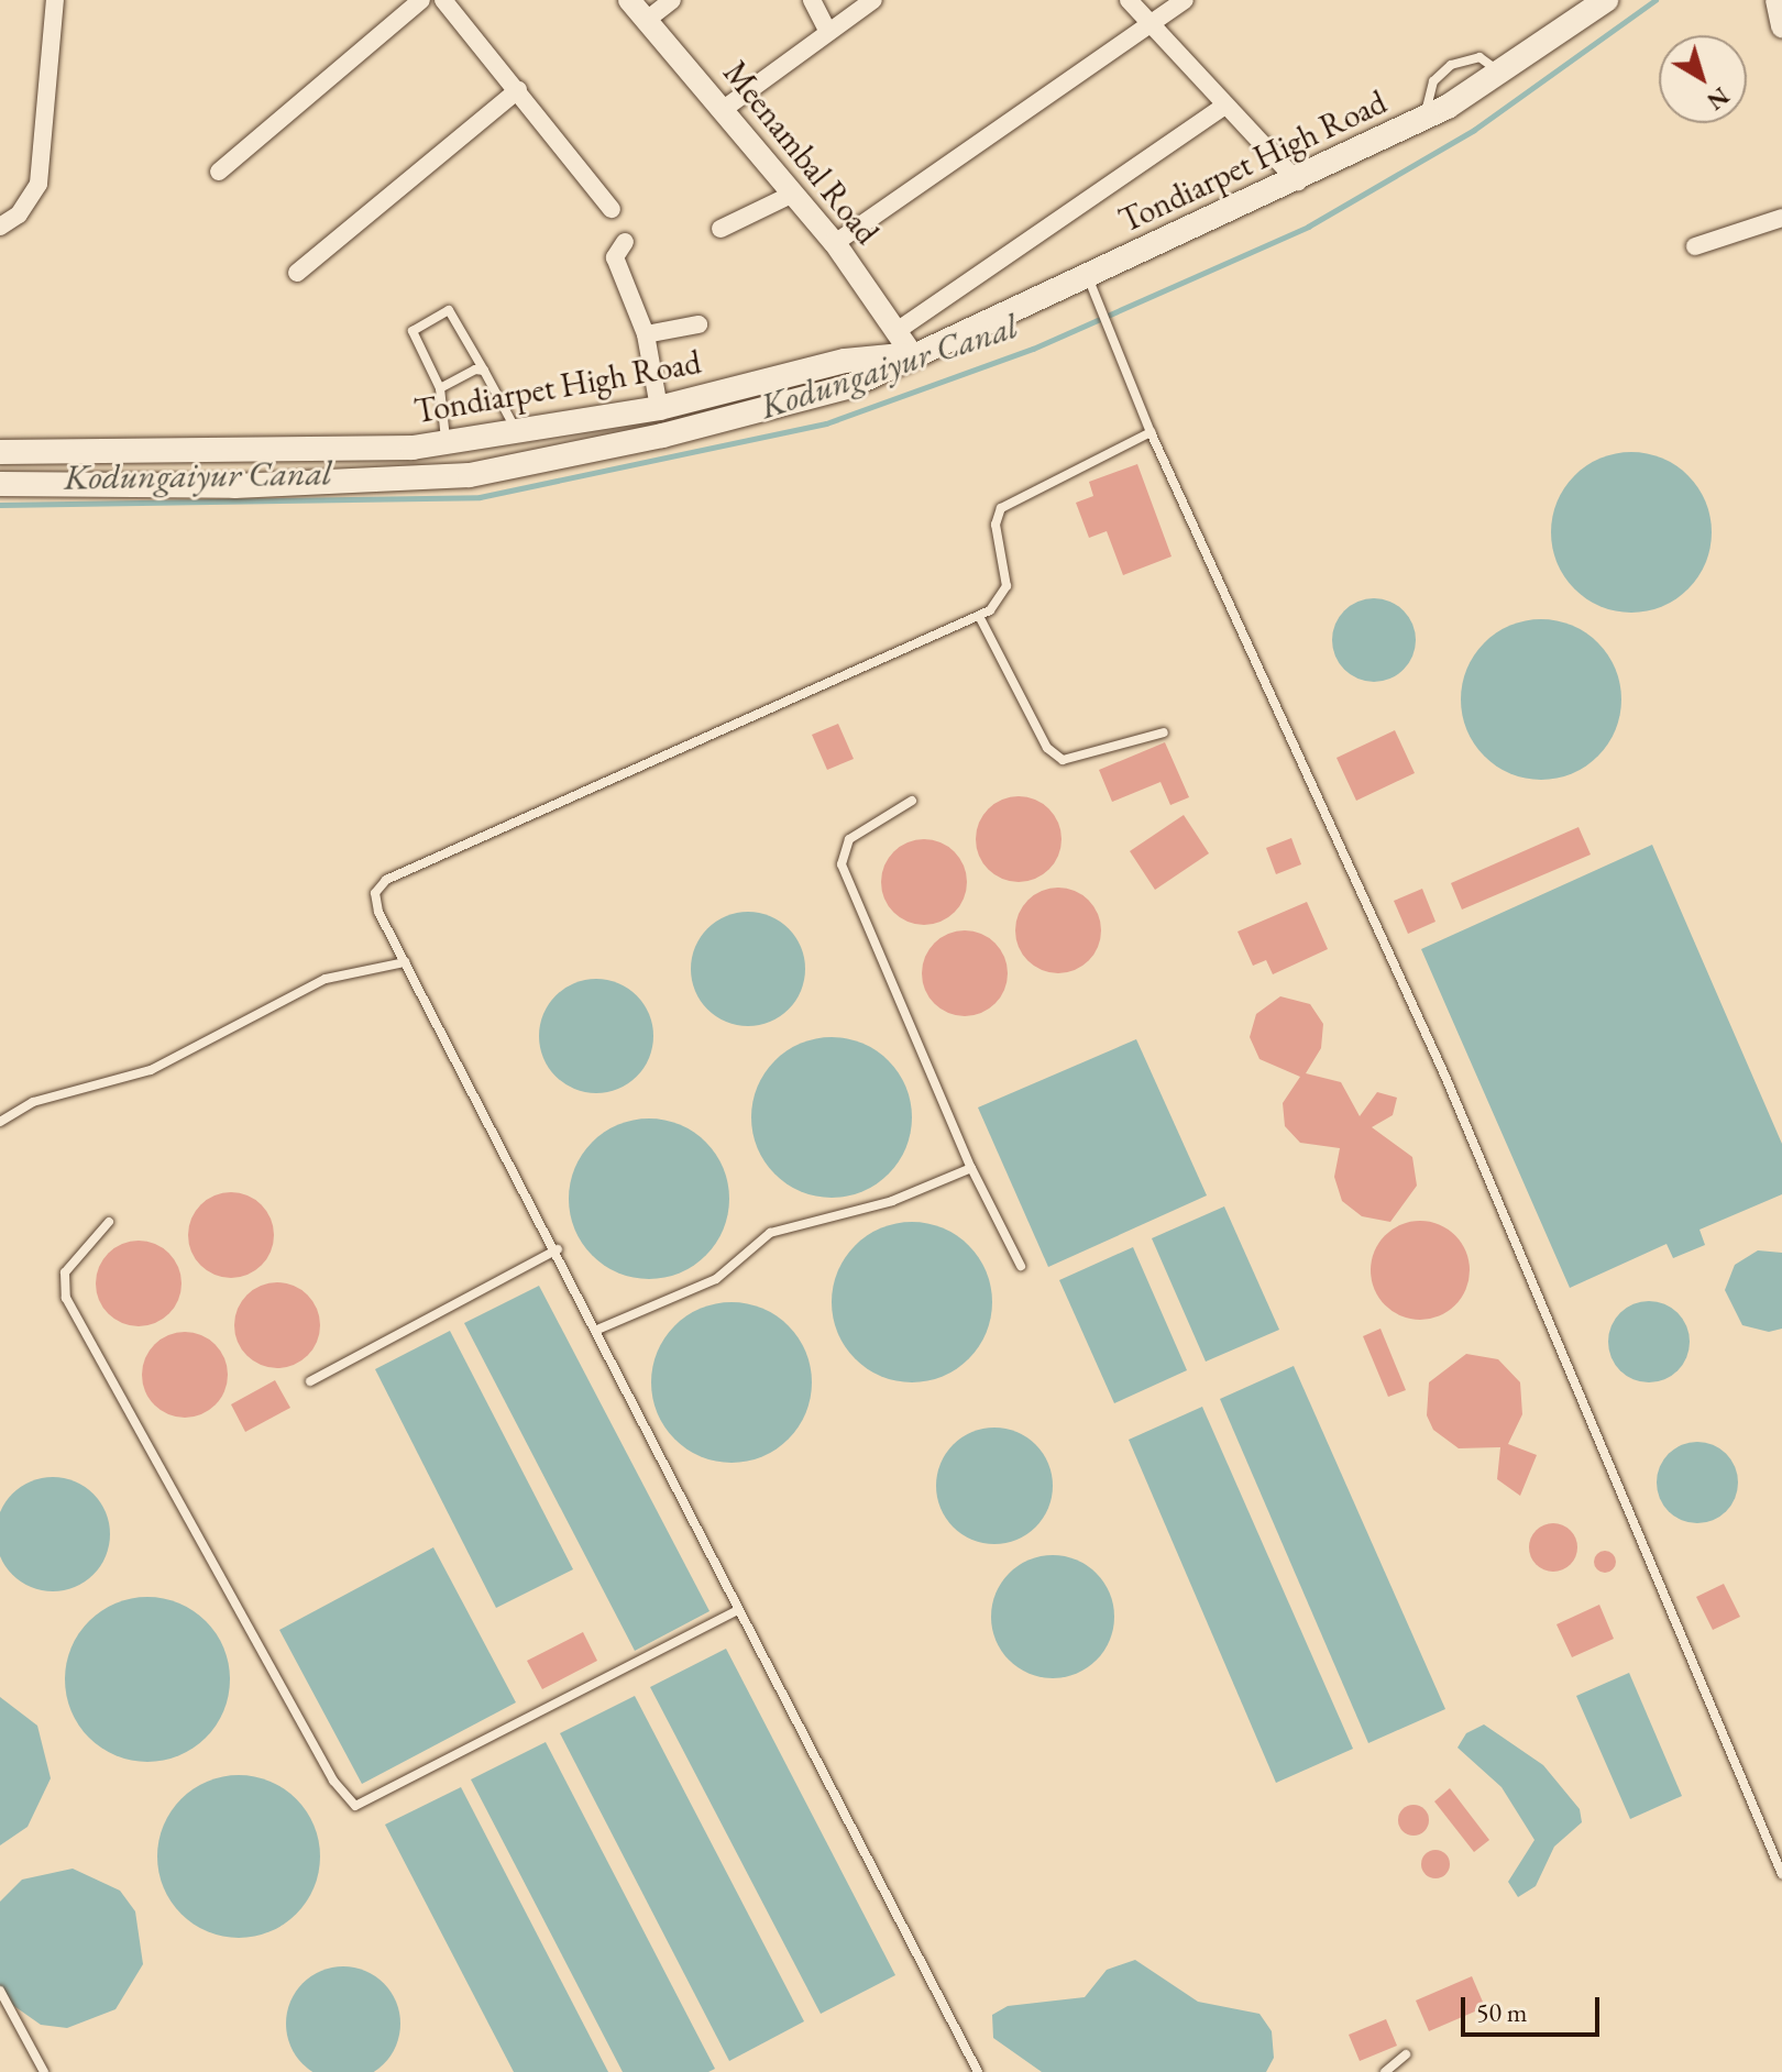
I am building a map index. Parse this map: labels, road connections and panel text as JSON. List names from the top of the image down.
{
  "streets": {
    "main road": ["Tondiarpet High Road"],
    "street": ["Meenambal Road"]
  },
  "crossings": [
    ["Meenambal Road", "Tondiarpet High Road"]
  ],
  "water": ["Kodungaiyur Canal"],
  "scale_bar": "50 m",
  "north": "bottom right"
}
